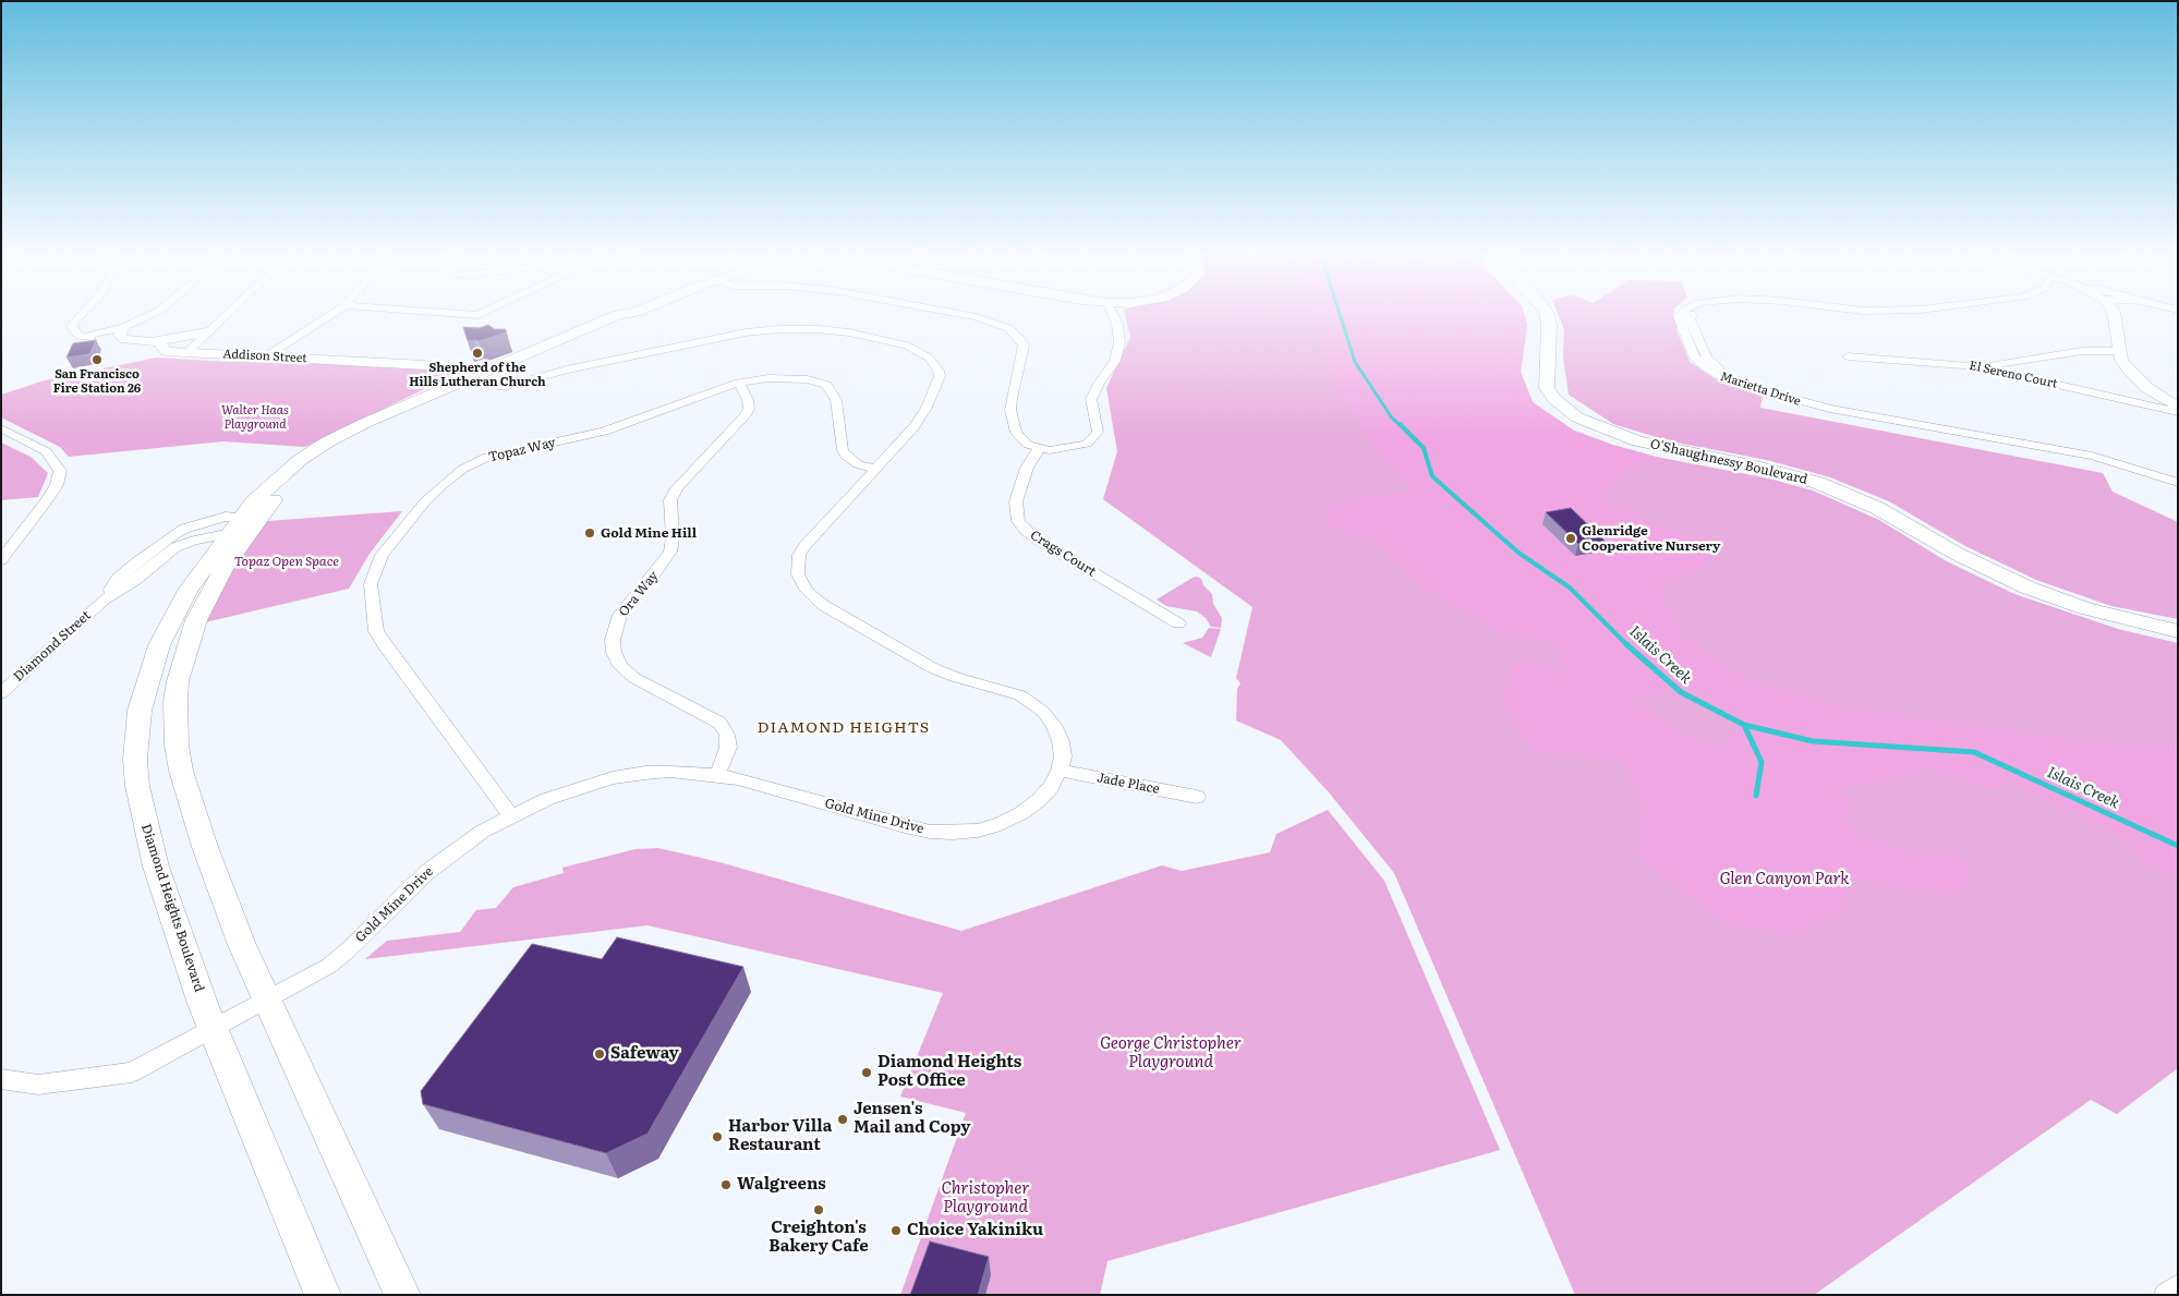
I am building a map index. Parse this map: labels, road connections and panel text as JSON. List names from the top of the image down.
{
  "streets": {
    "main road": ["O'Shaughnessy Boulevard", "Diamond Heights Boulevard"],
    "street": [
      "Addison Street",
      "El Sereno Court",
      "Marietta Drive",
      "Topaz Way",
      "Crags Court",
      "Ora Way",
      "Diamond Street",
      "Jade Place",
      "Gold Mine Drive"
    ]
  },
  "crossings": [
    ["Addison Street", "Gold Mine Drive"],
    ["Addison Street", "Diamond Heights Boulevard"],
    ["Topaz Way", "Ora Way"],
    ["Topaz Way", "Gold Mine Drive"],
    ["Ora Way", "Gold Mine Drive"],
    ["Diamond Street", "Diamond Heights Boulevard"],
    ["Jade Place", "Gold Mine Drive"],
    ["Gold Mine Drive", "Diamond Heights Boulevard"]
  ],
  "districts": ["DIAMOND HEIGHTS"],
  "water": ["Islais Creek"],
  "parks": [
    "Walter Haas Playground",
    "Topaz Open Space",
    "Glen Canyon Park",
    "George Christopher Playground",
    "Christopher Playground"
  ],
  "places": [
    "Shepherd of the Hills Lutheran Church",
    "San Francisco Fire Station 26",
    "Gold Mine Hill",
    "Glenridge Cooperative Nursery",
    "Safeway",
    "Diamond Heights Post Office",
    "Jensen's Mail and Copy",
    "Harbor Villa Restaurant",
    "Walgreens",
    "Creighton's Bakery Cafe",
    "Choice Yakiniku"
  ]
}
